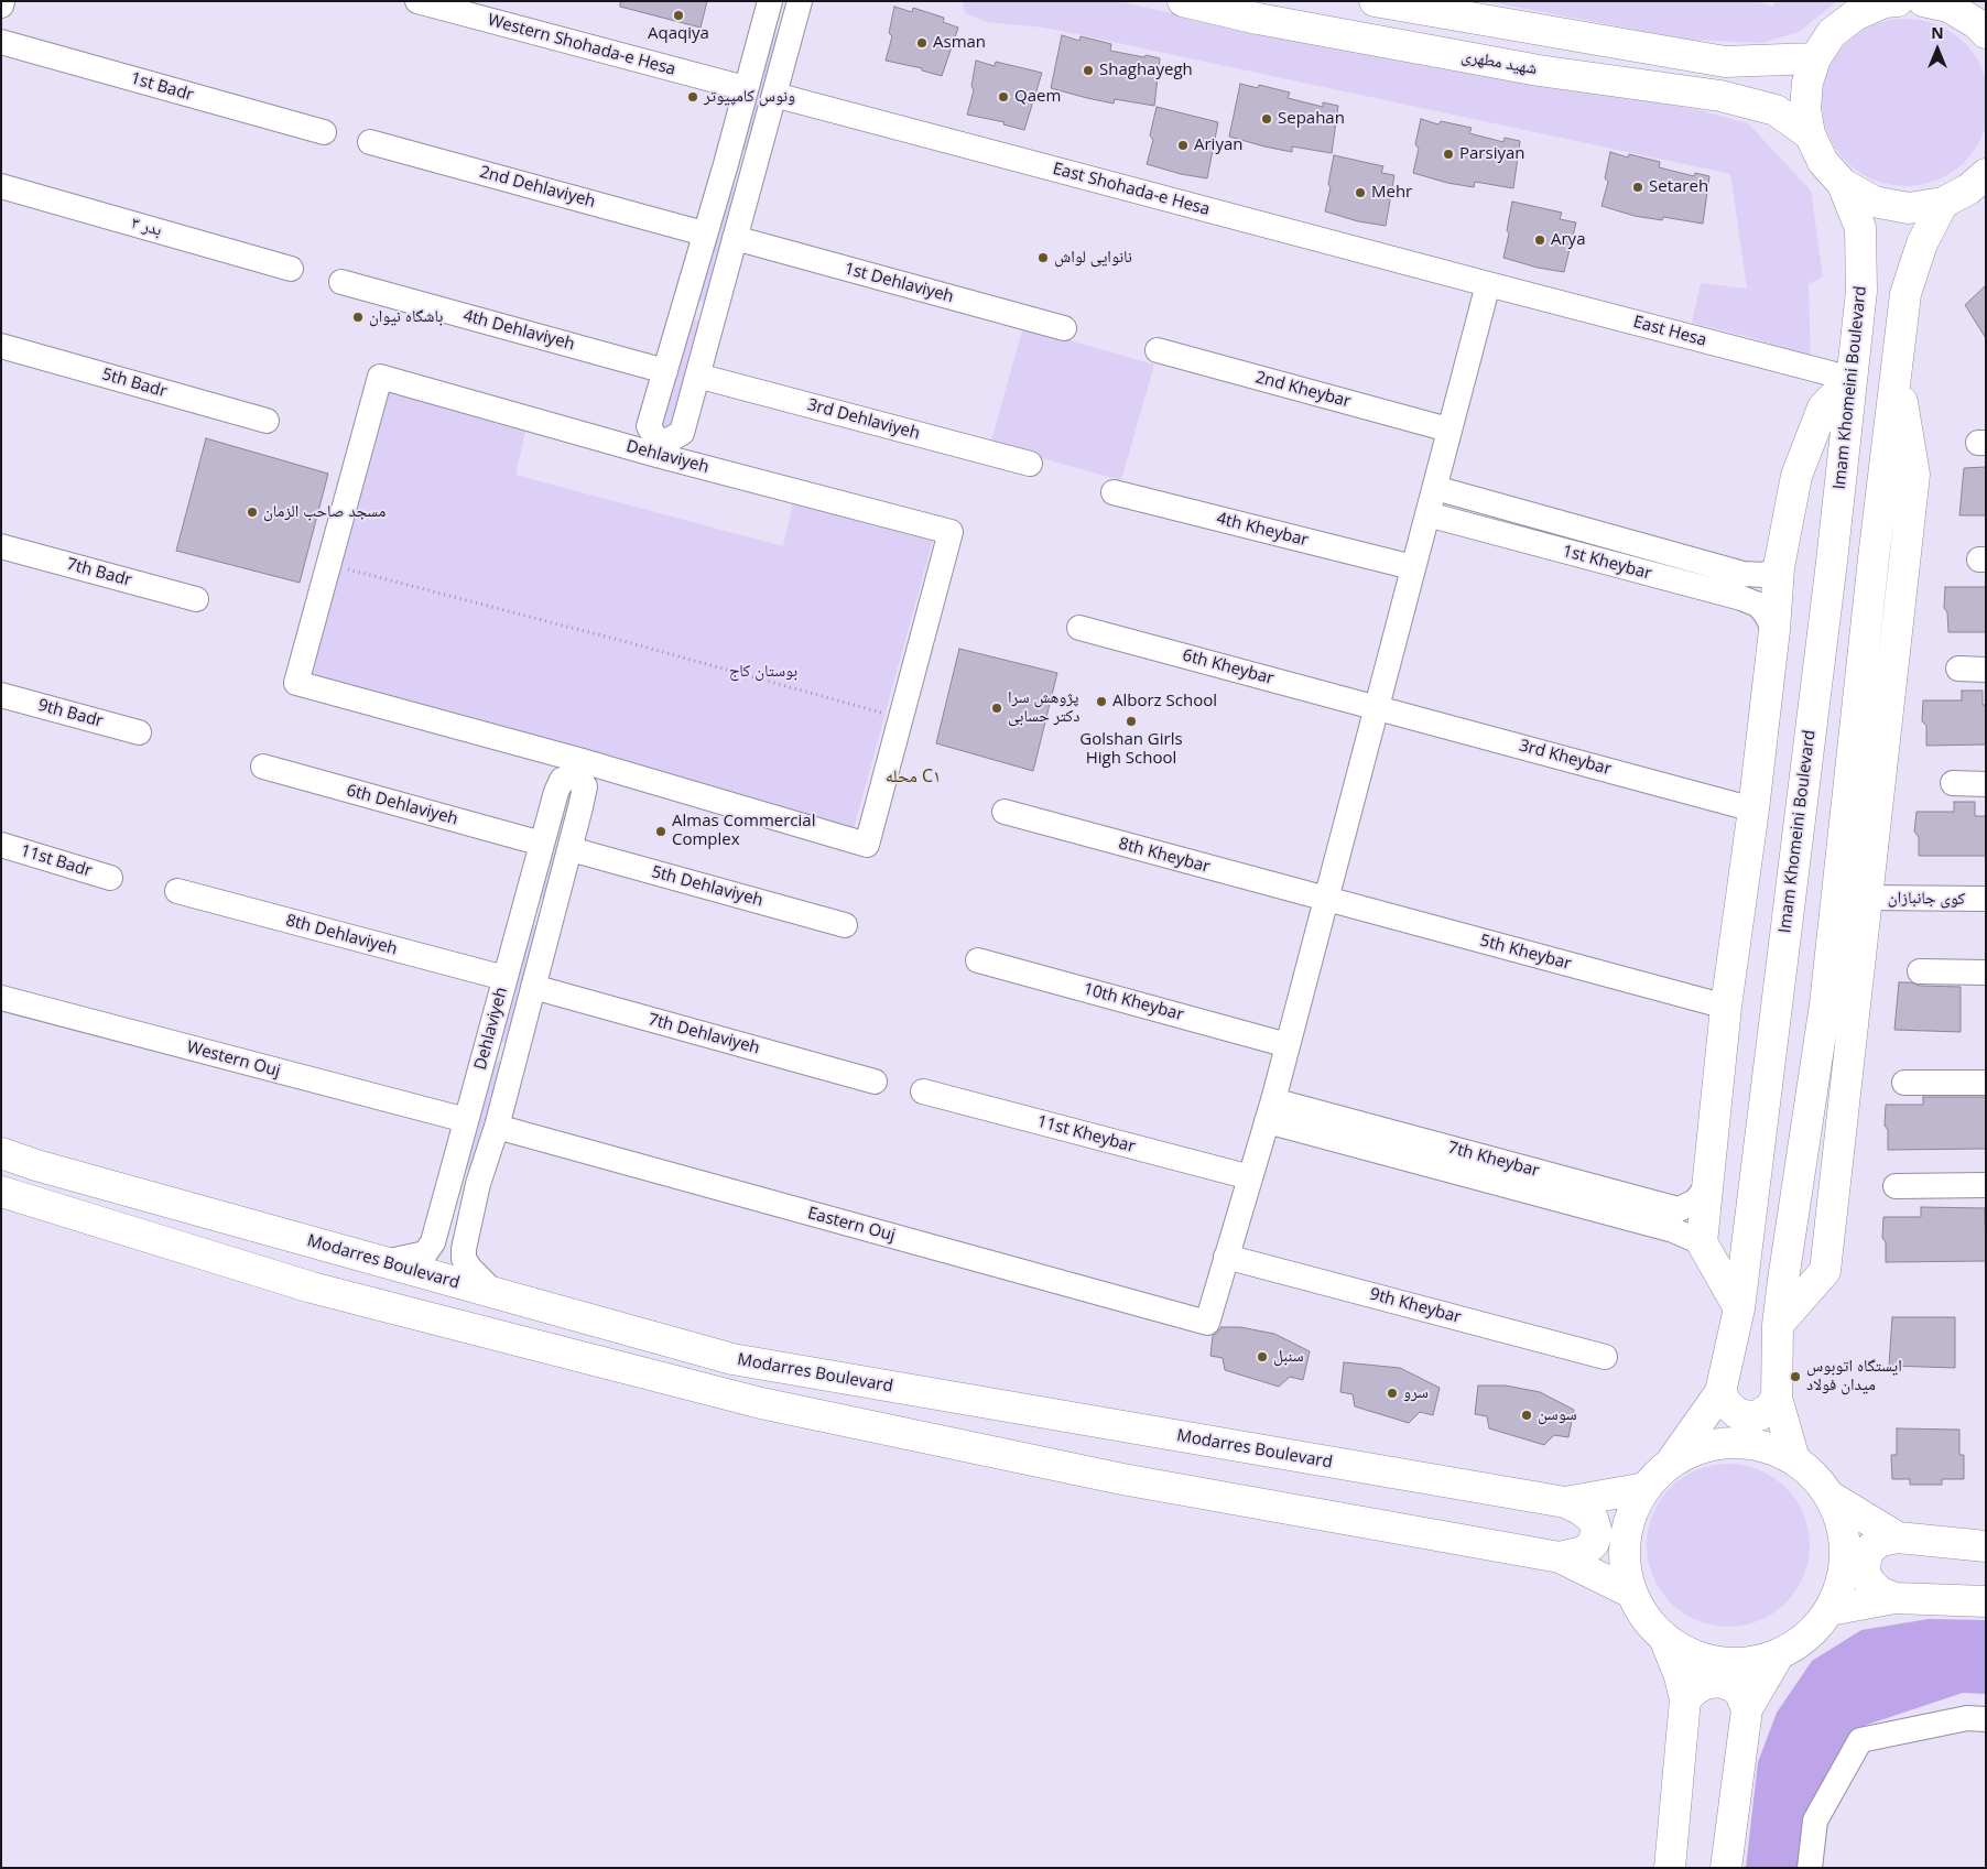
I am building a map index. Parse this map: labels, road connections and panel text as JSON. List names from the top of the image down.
{
  "streets": {
    "main road": ["شهید مطهری", "Imam Khomeini Boulevard", "Modarres Boulevard"],
    "street": [
      "Western Shohada-e Hesa",
      "1st Badr",
      "2nd Dehlaviyeh",
      "East Shohada-e Hesa",
      "بدر ۳",
      "1st Dehlaviyeh",
      "4th Dehlaviyeh",
      "East Hesa",
      "5th Badr",
      "2nd Kheybar",
      "3rd Dehlaviyeh",
      "Dehlaviyeh",
      "4th Kheybar",
      "1st Kheybar",
      "7th Badr",
      "6th Kheybar",
      "9th Badr",
      "3rd Kheybar",
      "6th Dehlaviyeh",
      "8th Kheybar",
      "11st Badr",
      "5th Dehlaviyeh",
      "کوی جانبازان",
      "8th Dehlaviyeh",
      "5th Kheybar",
      "10th Kheybar",
      "7th Dehlaviyeh",
      "Western Ouj",
      "11st Kheybar",
      "7th Kheybar",
      "Eastern Ouj",
      "9th Kheybar"
    ]
  },
  "crossings": [
    ["Western Shohada-e Hesa", "Dehlaviyeh"],
    ["2nd Dehlaviyeh", "Dehlaviyeh"],
    ["East Shohada-e Hesa", "East Hesa"],
    ["East Shohada-e Hesa", "Dehlaviyeh"],
    ["1st Dehlaviyeh", "Dehlaviyeh"],
    ["4th Dehlaviyeh", "Dehlaviyeh"],
    ["East Hesa", "Imam Khomeini Boulevard"],
    ["3rd Dehlaviyeh", "Dehlaviyeh"],
    ["Dehlaviyeh", "6th Dehlaviyeh"],
    ["Dehlaviyeh", "5th Dehlaviyeh"],
    ["Dehlaviyeh", "8th Dehlaviyeh"],
    ["Dehlaviyeh", "7th Dehlaviyeh"],
    ["Dehlaviyeh", "Western Ouj"],
    ["Dehlaviyeh", "Eastern Ouj"],
    ["Dehlaviyeh", "Modarres Boulevard"],
    ["6th Kheybar", "3rd Kheybar"],
    ["8th Kheybar", "5th Kheybar"],
    ["Eastern Ouj", "9th Kheybar"]
  ],
  "districts": ["محله C۱"],
  "parks": ["بوستان کاج"],
  "places": [
    "Aqaqiya",
    "Asman",
    "Shaghayegh",
    "ونوس کامپیوتر",
    "Qaem",
    "Sepahan",
    "Ariyan",
    "Parsiyan",
    "Setareh",
    "Mehr",
    "Arya",
    "نانوایی لواش",
    "باشگاه نیوان",
    "مسجد صاحب الزمان",
    "Alborz School",
    "پژوهش سرا دکتر حسابی",
    "Golshan Girls High School",
    "Almas Commercial Complex",
    "سنبل",
    "ایستگاه اتوبوس میدان فولاد",
    "سرو",
    "سوسن"
  ],
  "north": "top"
}
